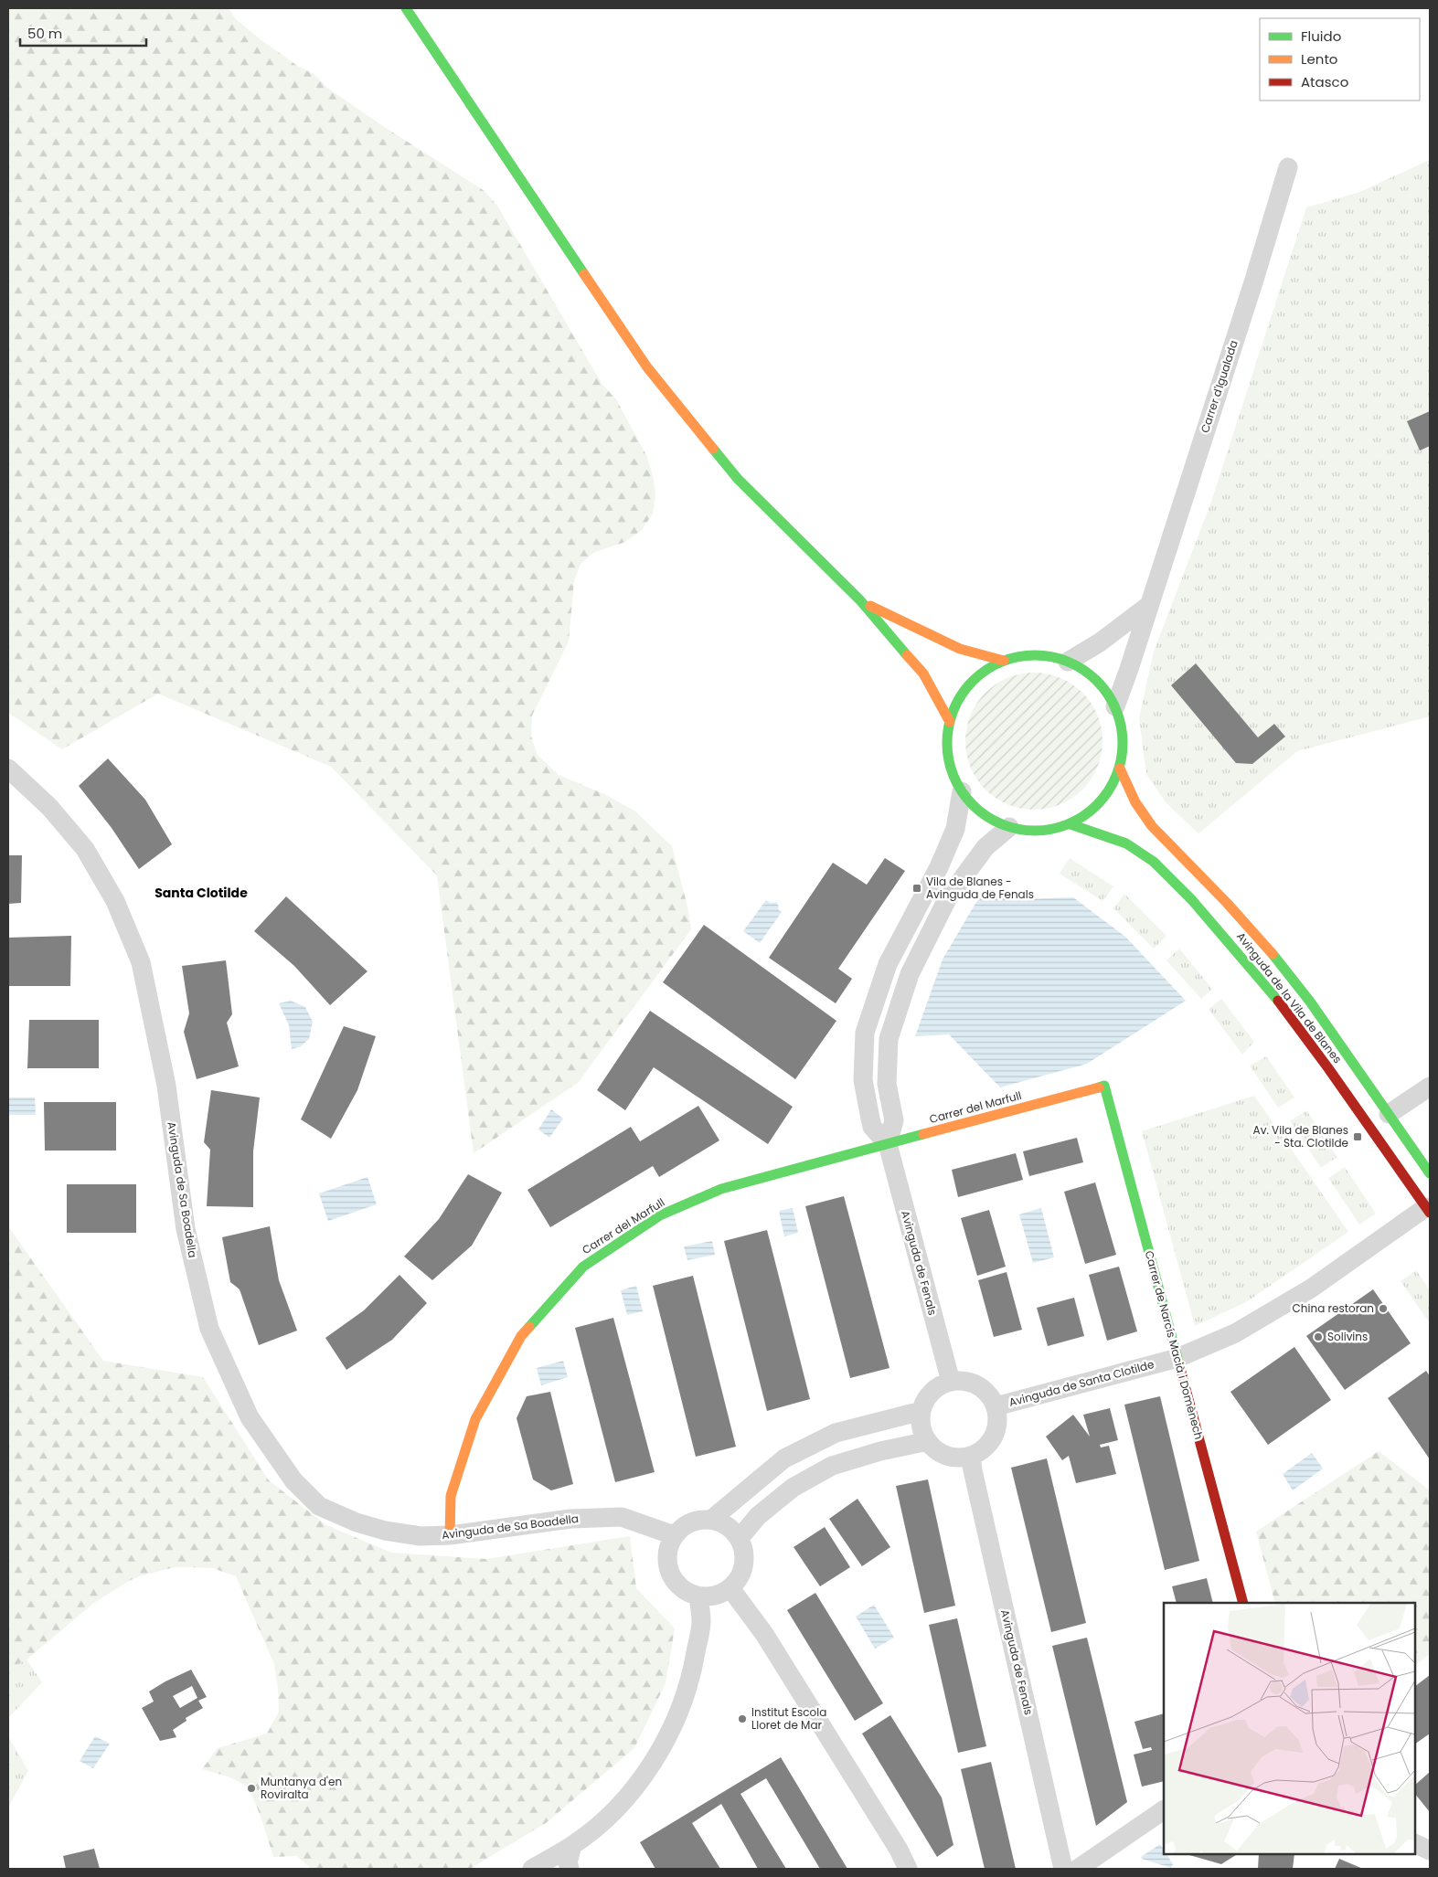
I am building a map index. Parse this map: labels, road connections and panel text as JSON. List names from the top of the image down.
{
  "streets": {
    "main road": ["Avinguda de la Vila de Blanes", "Carrer del Marfull", "Carrer de Narcís Macià i Domènech"],
    "street": [
      "Carrer d'Igualada",
      "Avinguda de Sa Boadella",
      "Avinguda de Fenals",
      "Avinguda de Santa Clotilde"
    ]
  },
  "crossings": [
    ["Avinguda de la Vila de Blanes", "Avinguda de Santa Clotilde"],
    ["Carrer del Marfull", "Avinguda de Sa Boadella"],
    ["Carrer del Marfull", "Avinguda de Fenals"],
    ["Carrer del Marfull", "Carrer de Narcís Macià i Domènech"],
    ["Avinguda de Fenals", "Avinguda de Santa Clotilde"],
    ["Carrer de Narcís Macià i Domènech", "Avinguda de Santa Clotilde"]
  ],
  "districts": ["Santa Clotilde"],
  "places": {
    "transit": ["Vila de Blanes - Avinguda de Fenals", "Av. Vila de Blanes - Sta. Clotilde"],
    "other": [
      "China restoran",
      "Solivins",
      "Institut Escola Lloret de Mar",
      "Muntanya d'en Roviralta"
    ]
  },
  "legend": ["Fluido", "Lento", "Atasco"],
  "scale_bar": "50 m"
}
